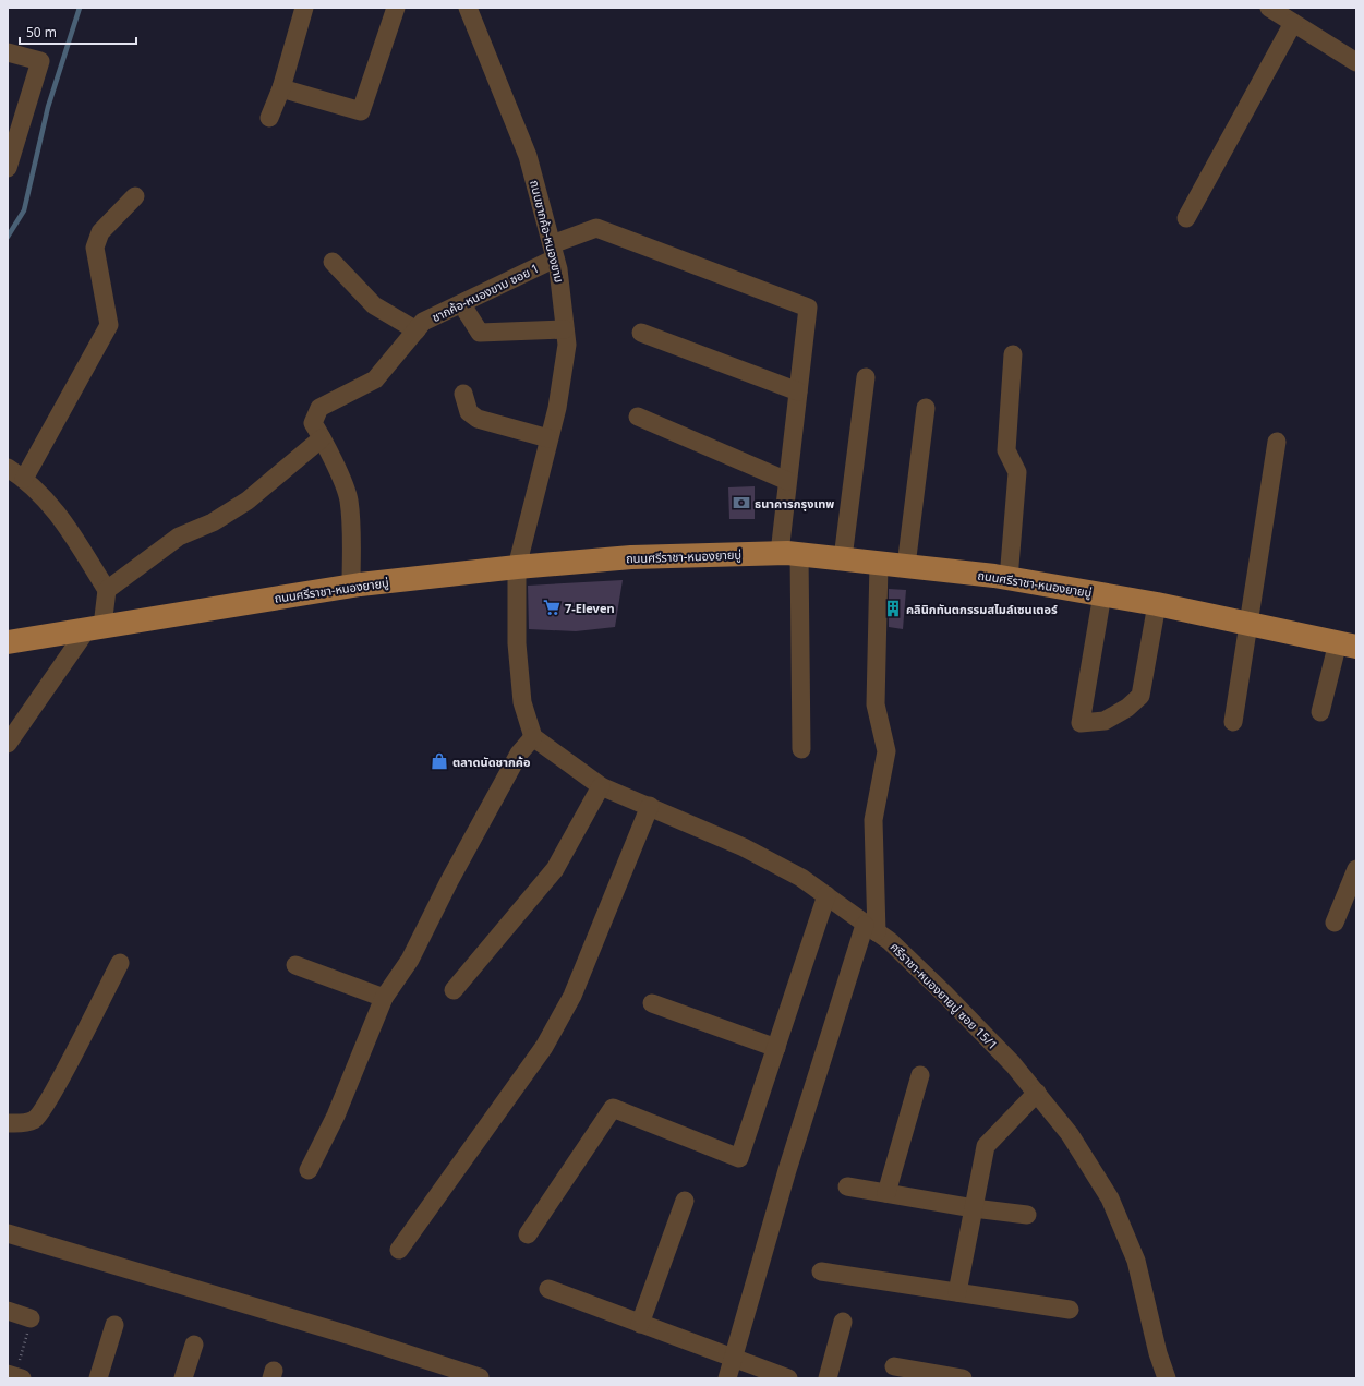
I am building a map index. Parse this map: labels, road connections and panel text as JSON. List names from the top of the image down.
{
  "streets": {
    "main road": ["ถนนศรีราชา-หนองยายบู่"],
    "street": ["ถนนชากค้อ-หนองขาม", "ชากค้อ-หนองขาม ซอย 1", "ศรีราชา-หนองยายบู่ ซอย 15/1"]
  },
  "crossings": [
    ["ถนนชากค้อ-หนองขาม", "ชากค้อ-หนองขาม ซอย 1"],
    ["ถนนชากค้อ-หนองขาม", "ถนนศรีราชา-หนองยายบู่"],
    ["ชากค้อ-หนองขาม ซอย 1", "ถนนศรีราชา-หนองยายบู่"]
  ],
  "places": {
    "bank": ["ธนาคารกรุงเทพ"],
    "supermarket": ["7-Eleven"],
    "building": ["คลินิกทันตกรรมสไมล์เซนเตอร์"],
    "shop": ["ตลาดนัดชากค้อ"]
  },
  "scale_bar": "50 m"
}
